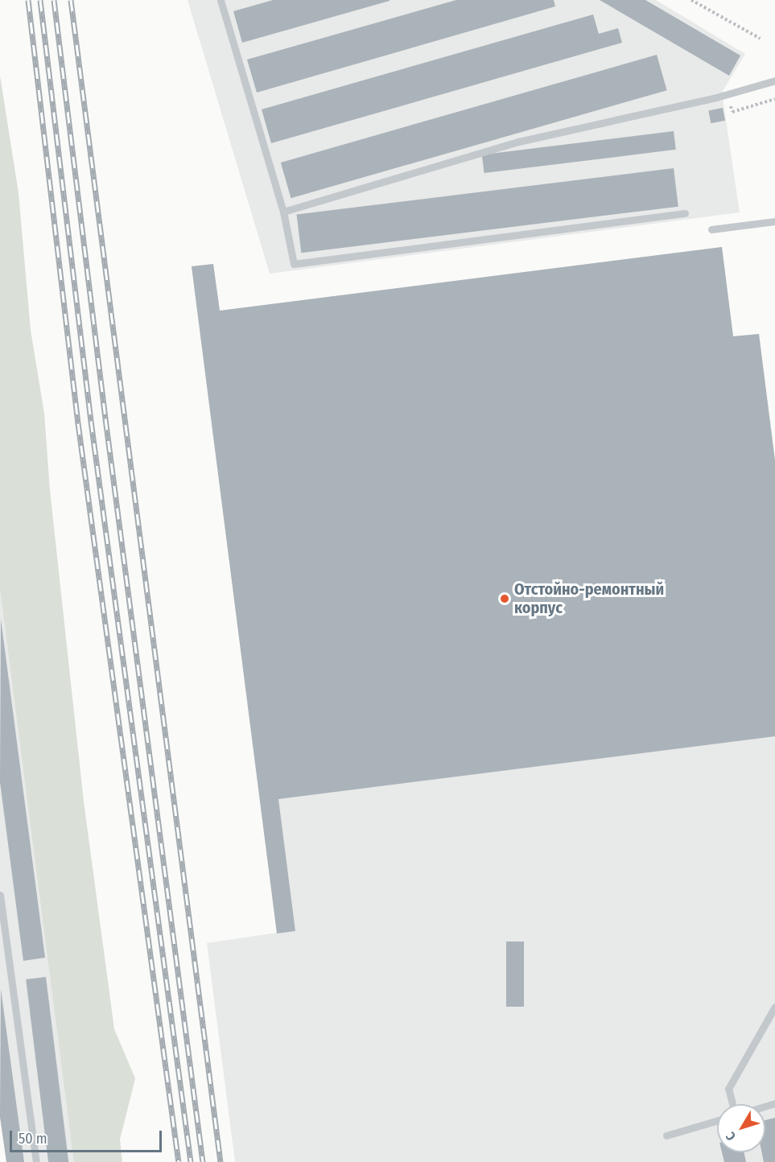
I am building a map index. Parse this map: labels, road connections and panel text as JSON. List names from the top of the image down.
{
  "places": ["Отстойно-ремонтный корпус"],
  "scale_bar": "50 m",
  "north": "bottom left"
}
